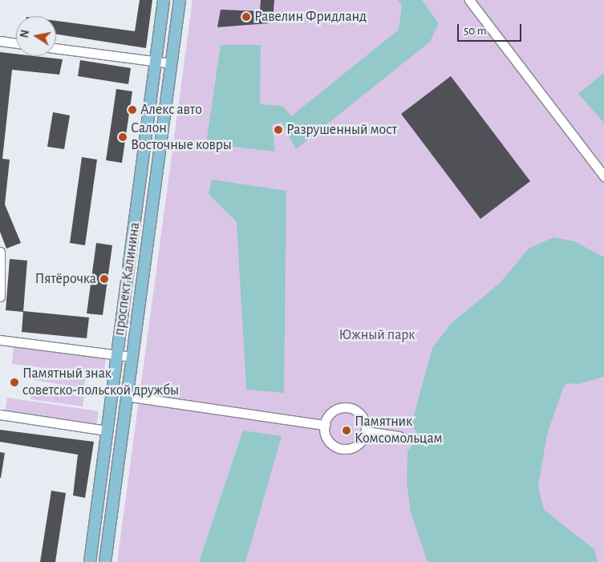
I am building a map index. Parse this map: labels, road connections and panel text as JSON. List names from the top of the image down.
{
  "streets": {
    "main road": ["проспект Калинина"]
  },
  "parks": ["Южный парк"],
  "places": [
    "Равелин Фридланд",
    "Алекс авто",
    "Разрушенный мост",
    "Салон Восточные ковры",
    "Пятёрочка",
    "Памятный знак советско-польской дружбы",
    "Памятник Комсомольцам"
  ],
  "scale_bar": "50 m",
  "north": "left"
}
